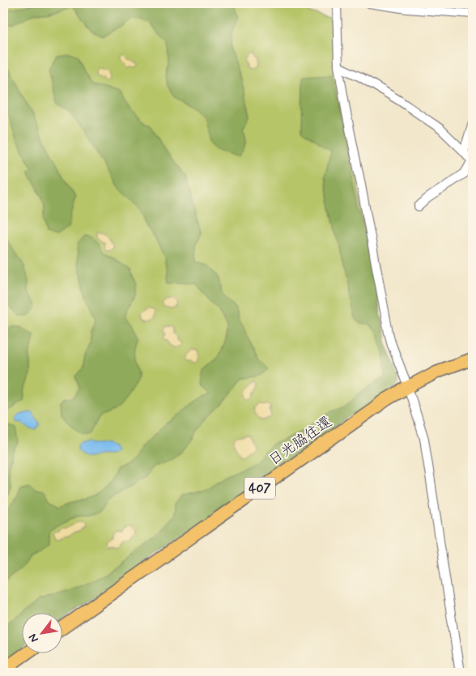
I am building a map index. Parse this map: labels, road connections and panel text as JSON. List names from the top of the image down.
{
  "streets": {
    "highway": ["日光脇往還", "407"]
  },
  "north": "bottom left"
}
